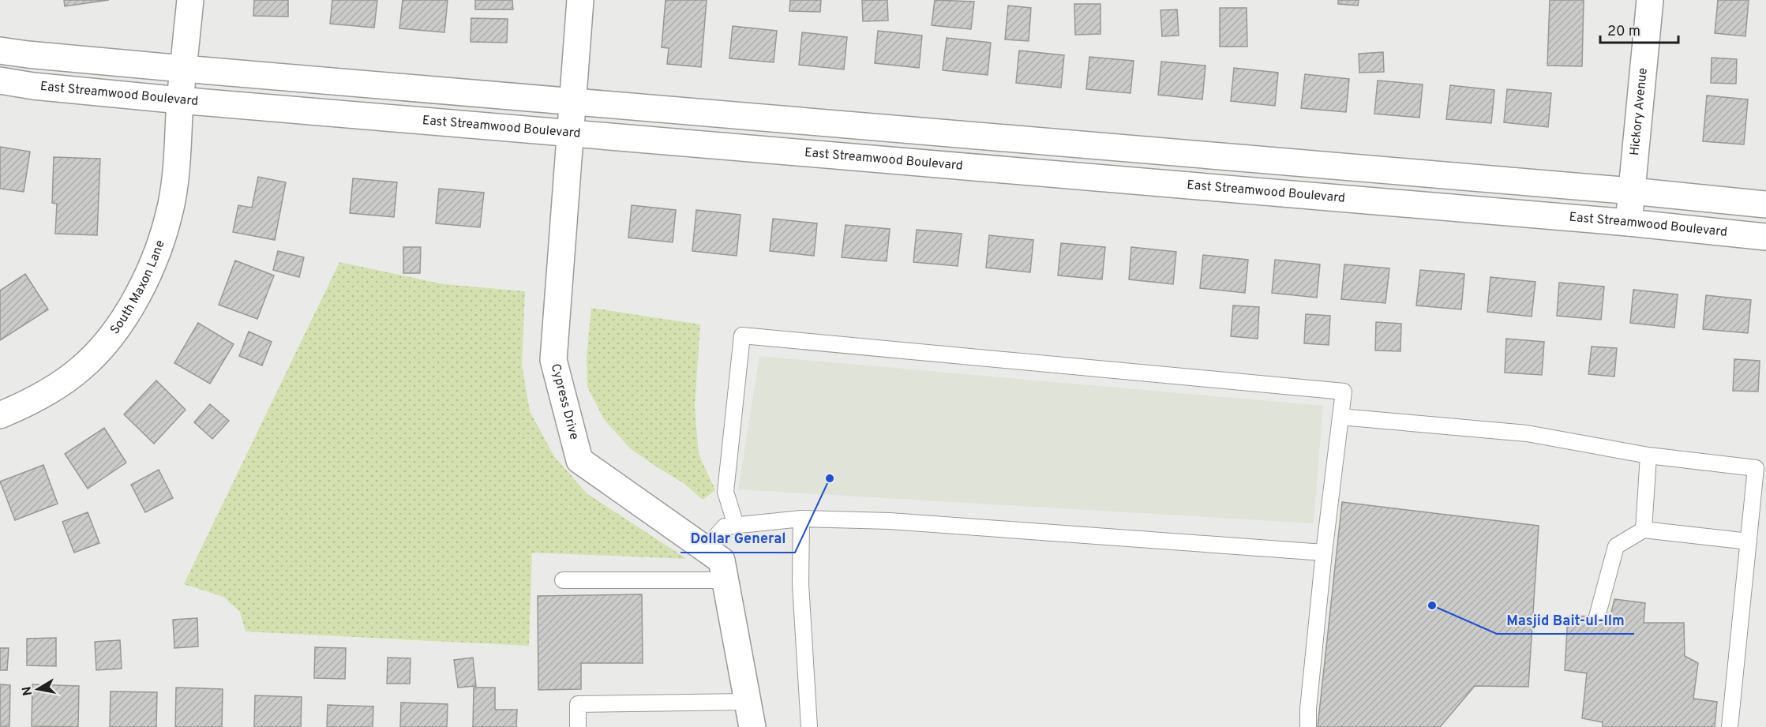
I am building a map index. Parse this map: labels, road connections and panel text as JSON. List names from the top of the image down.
{
  "streets": {
    "street": [
      "East Streamwood Boulevard",
      "Hickory Avenue",
      "South Maxon Lane",
      "Cypress Drive"
    ]
  },
  "crossings": [
    ["East Streamwood Boulevard", "Hickory Avenue"],
    ["East Streamwood Boulevard", "South Maxon Lane"],
    ["East Streamwood Boulevard", "Cypress Drive"]
  ],
  "places": ["Dollar General", "Masjid Bait-ul-Ilm"],
  "scale_bar": "20 m",
  "north": "left"
}
